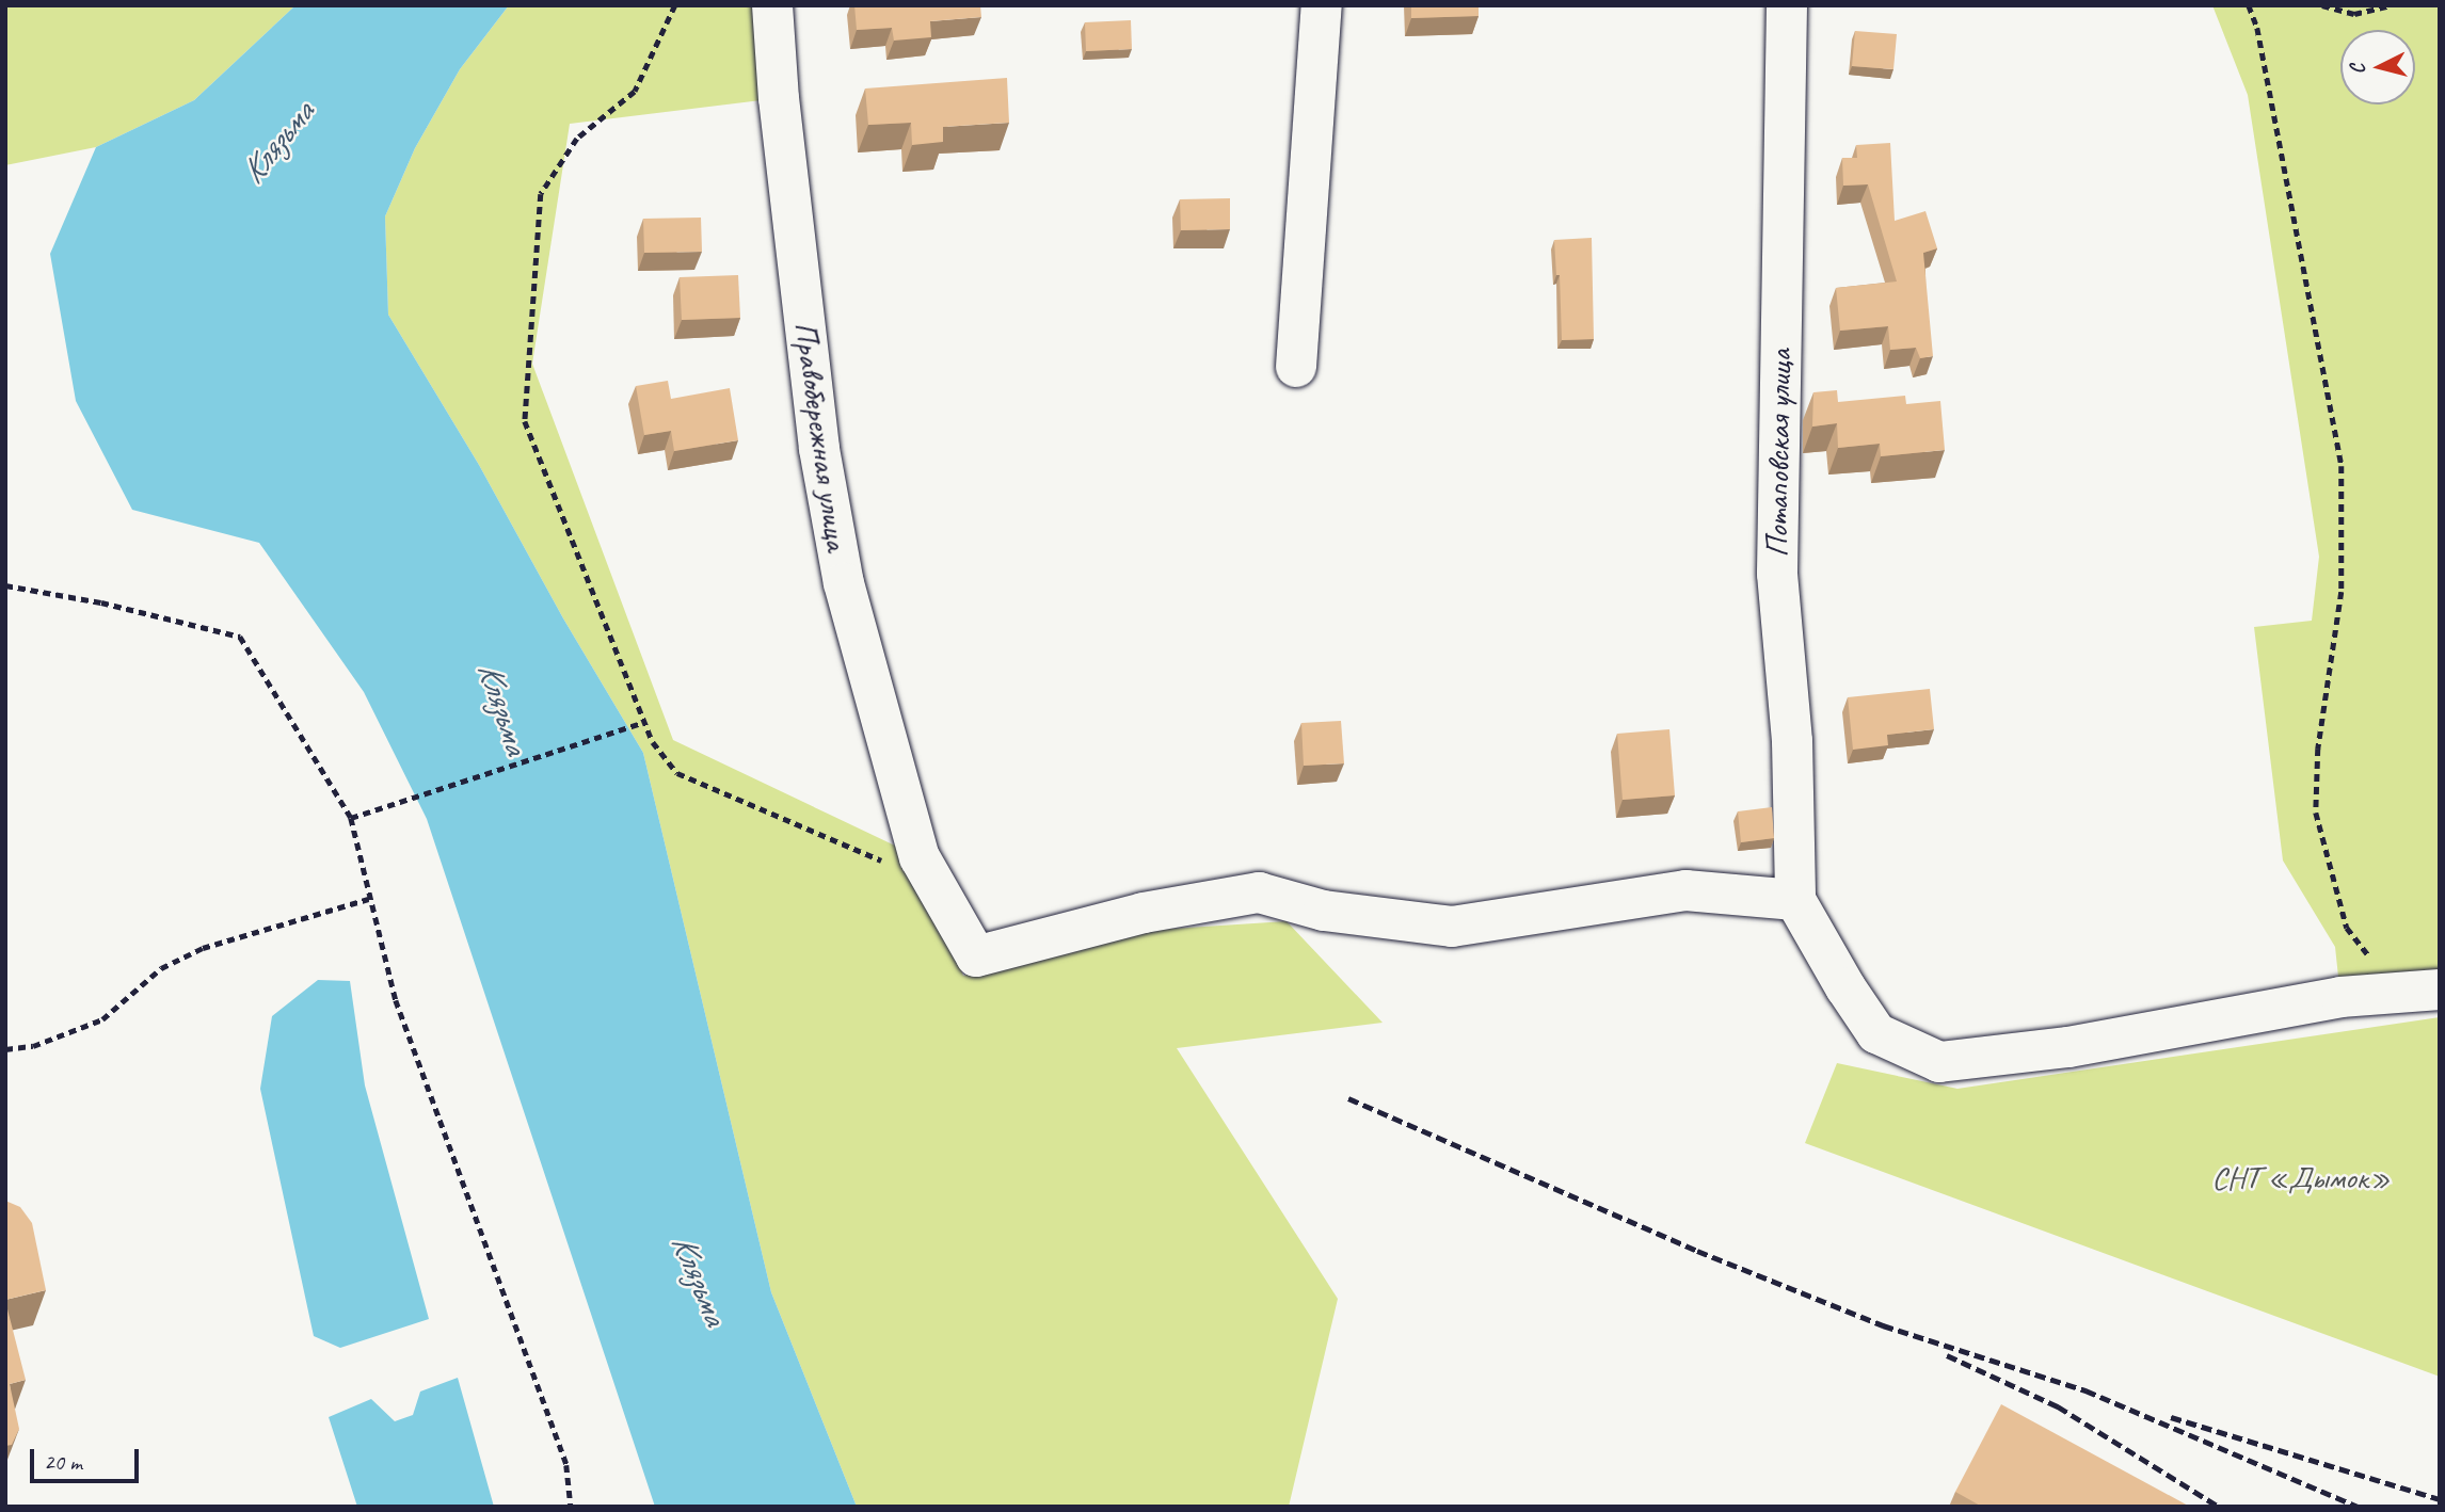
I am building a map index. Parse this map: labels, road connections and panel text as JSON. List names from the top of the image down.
{
  "streets": {
    "street": ["Правобережная улица", "Потаповская улица"]
  },
  "crossings": [
    ["Правобережная улица", "Потаповская улица"]
  ],
  "water": ["Клязьма"],
  "parks": ["СНТ «Дымок»"],
  "scale_bar": "20 m",
  "north": "left"
}
